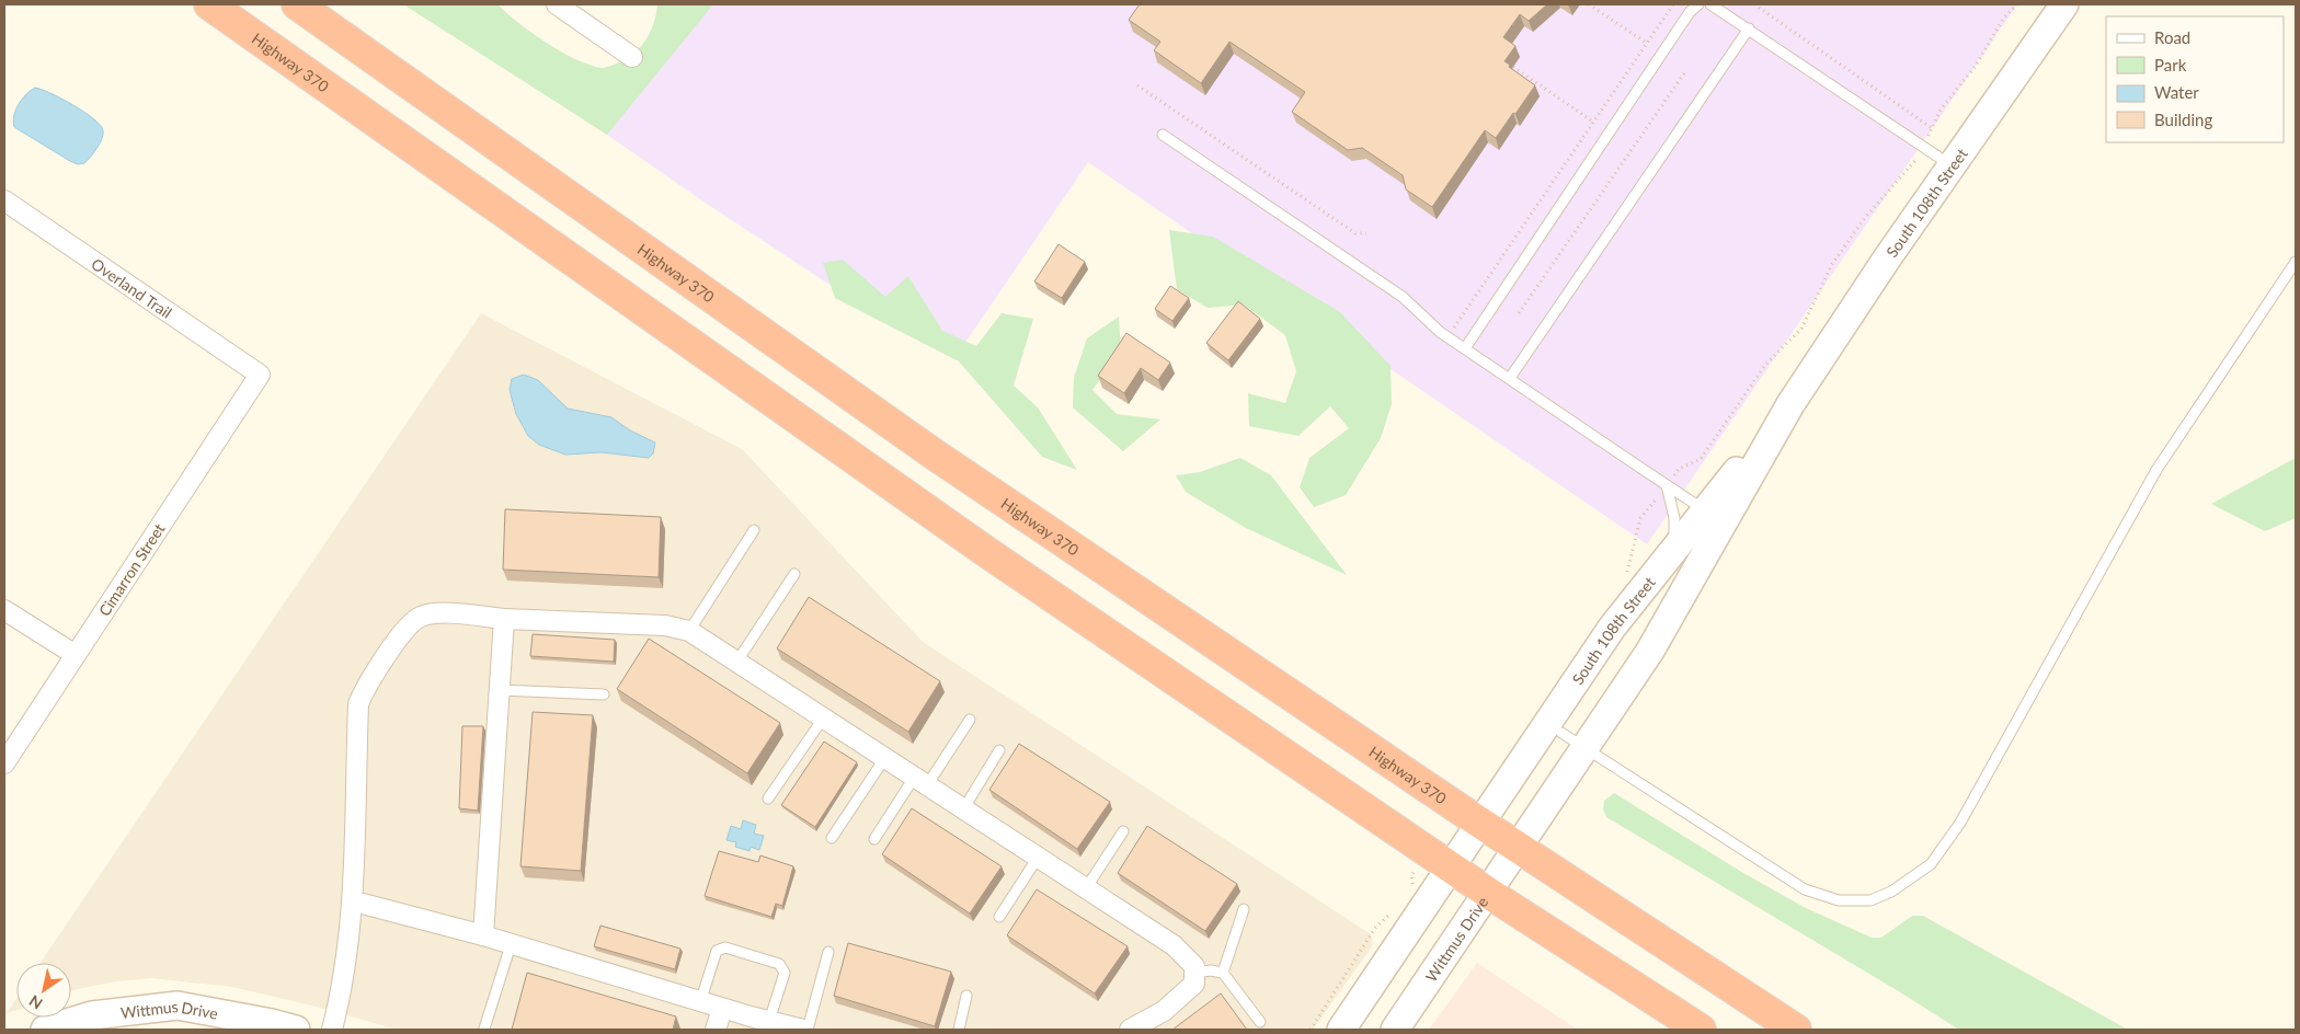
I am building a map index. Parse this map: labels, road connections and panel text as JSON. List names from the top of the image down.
{
  "streets": {
    "highway": ["Highway 370"],
    "street": [
      "South 108th Street",
      "Overland Trail",
      "Cimarron Street",
      "Wittmus Drive"
    ]
  },
  "crossings": [
    ["Highway 370", "South 108th Street"],
    ["Highway 370", "Wittmus Drive"],
    ["South 108th Street", "Wittmus Drive"],
    ["Overland Trail", "Cimarron Street"]
  ],
  "legend": [
    "Road",
    "Park",
    "Water",
    "Building"
  ],
  "north": "bottom left"
}
